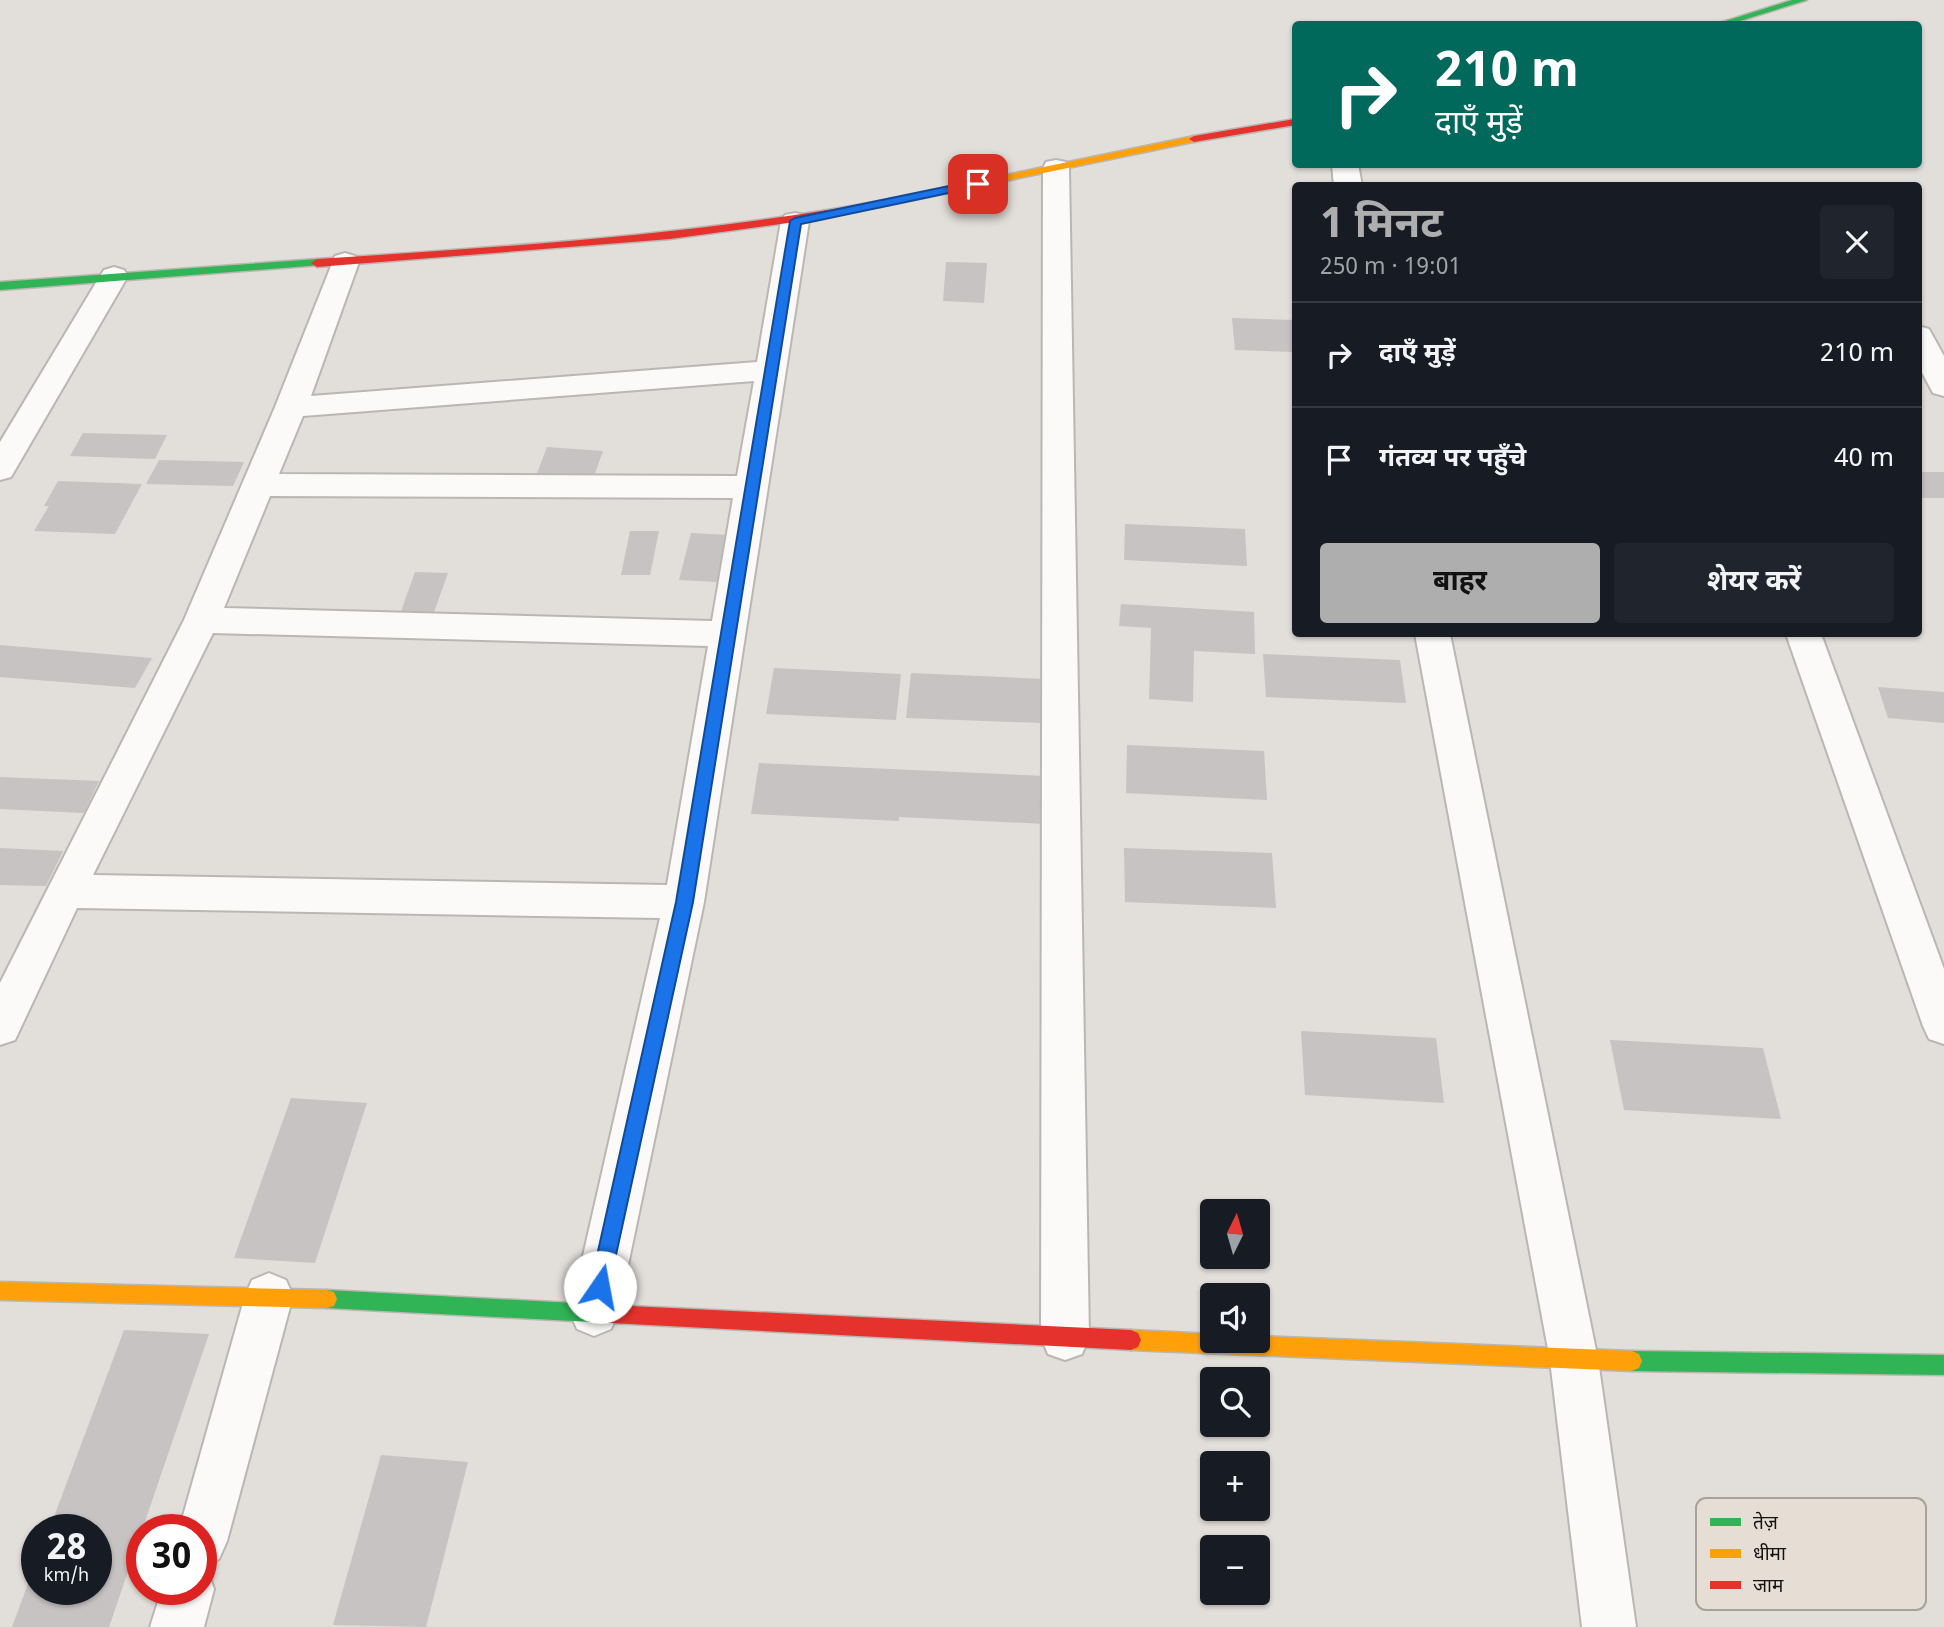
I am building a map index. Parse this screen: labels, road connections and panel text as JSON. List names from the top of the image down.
{
  "legend": ["तेज़", "धीमा", "जाम"],
  "north": "top",
  "page": {
    "turn": ["210 m", "दाएँ मुड़ें"],
    "heading": ["1 मिनट", "250 m · 19:01"],
    "list": [
      {
        "name": "दाएँ मुड़ें",
        "value": "210 m"
      },
      {
        "name": "गंतव्य पर पहुँचे",
        "value": "40 m"
      }
    ],
    "buttons": ["बाहर", "शेयर करें"],
    "map_buttons": ["+", "−"],
    "speed": "28 km/h",
    "limit": "30"
  }
}
